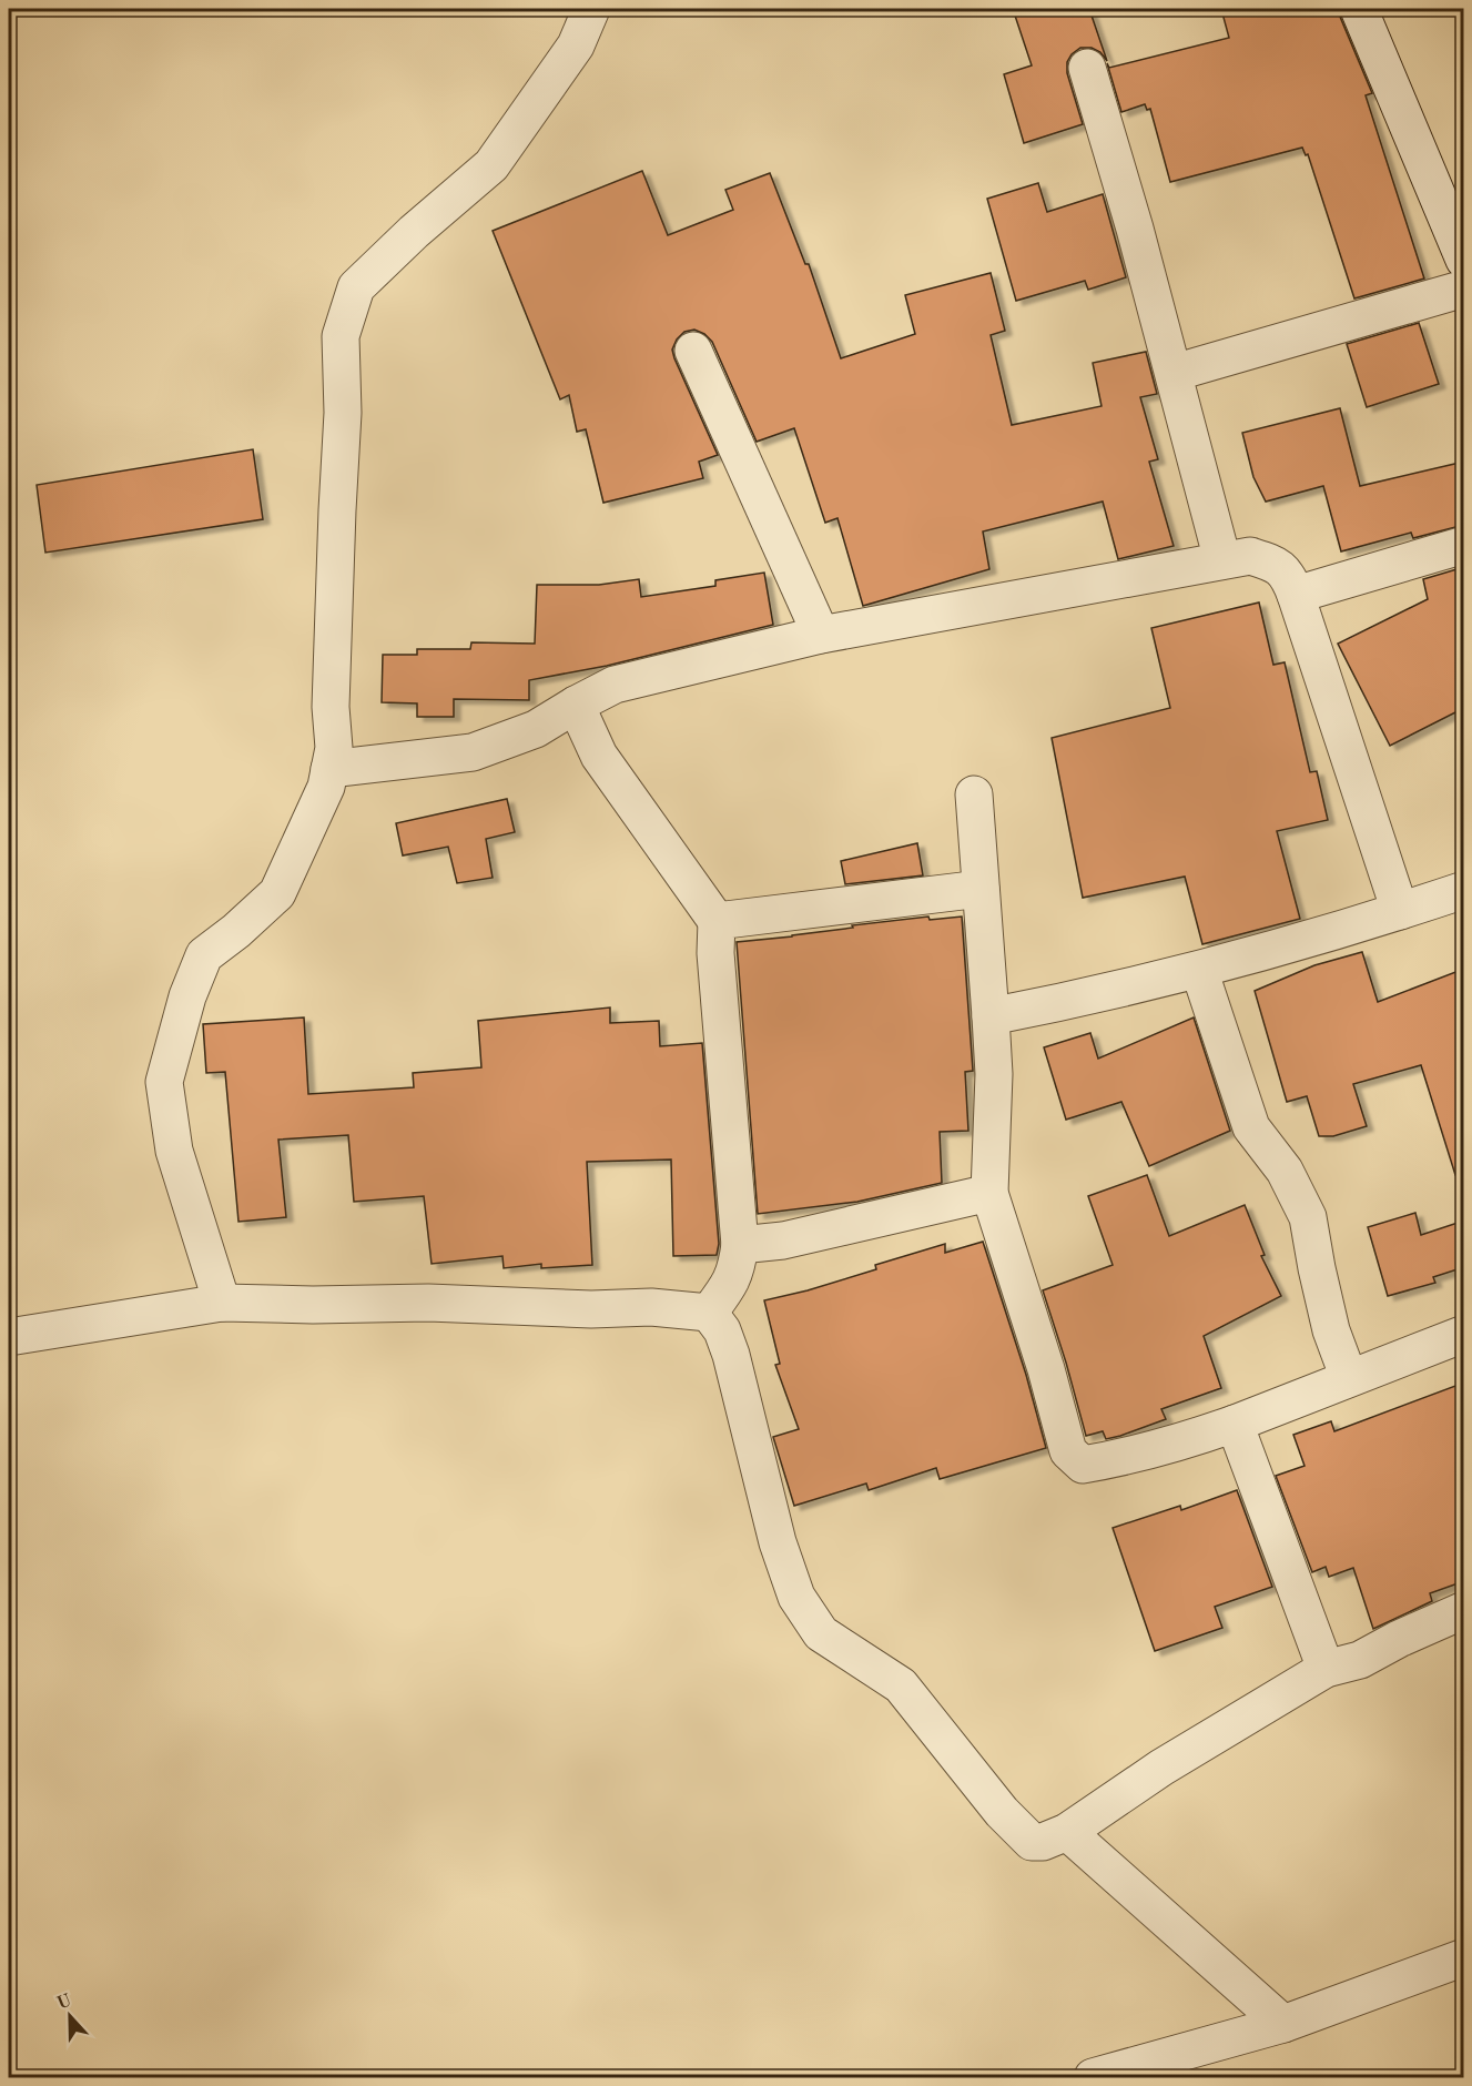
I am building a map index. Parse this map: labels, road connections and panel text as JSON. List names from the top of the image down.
{
  "north": "top"
}
